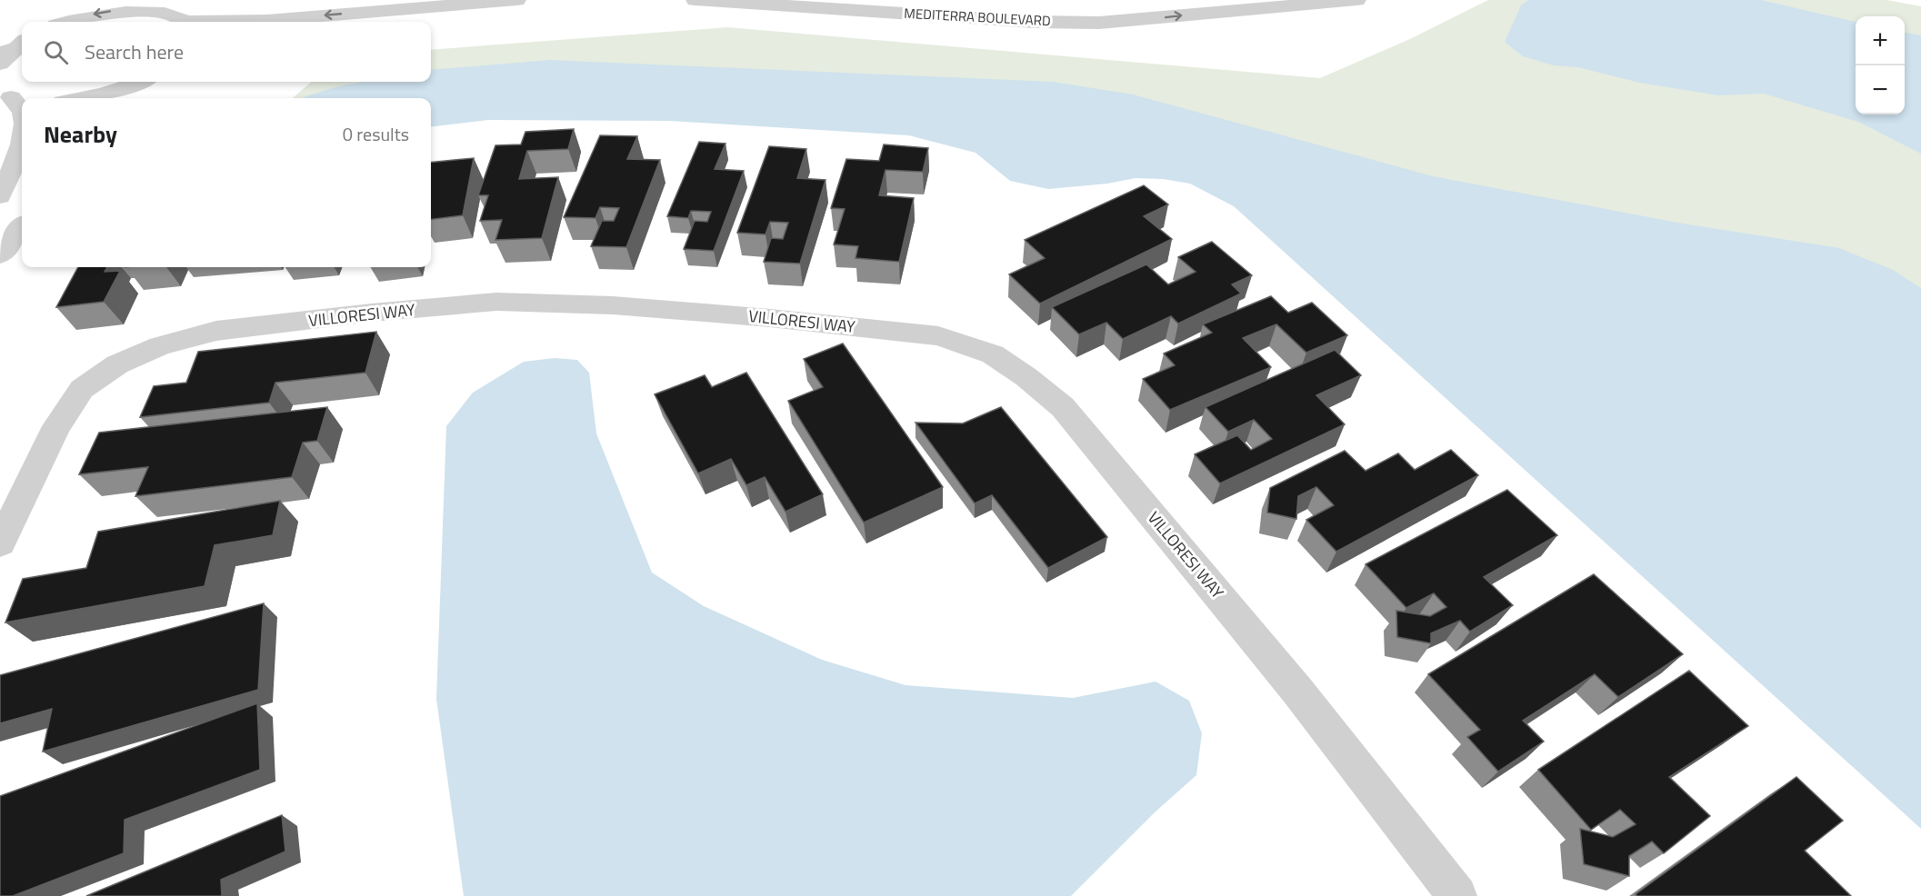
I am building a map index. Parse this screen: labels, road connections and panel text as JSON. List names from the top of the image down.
{
  "streets": {
    "street": ["MEDITERRA BOULEVARD", "VILLORESI WAY"]
  },
  "page": {
    "map_buttons": ["+", "−"],
    "search": "Search here",
    "heading": ["Nearby", "0 results"]
  }
}
